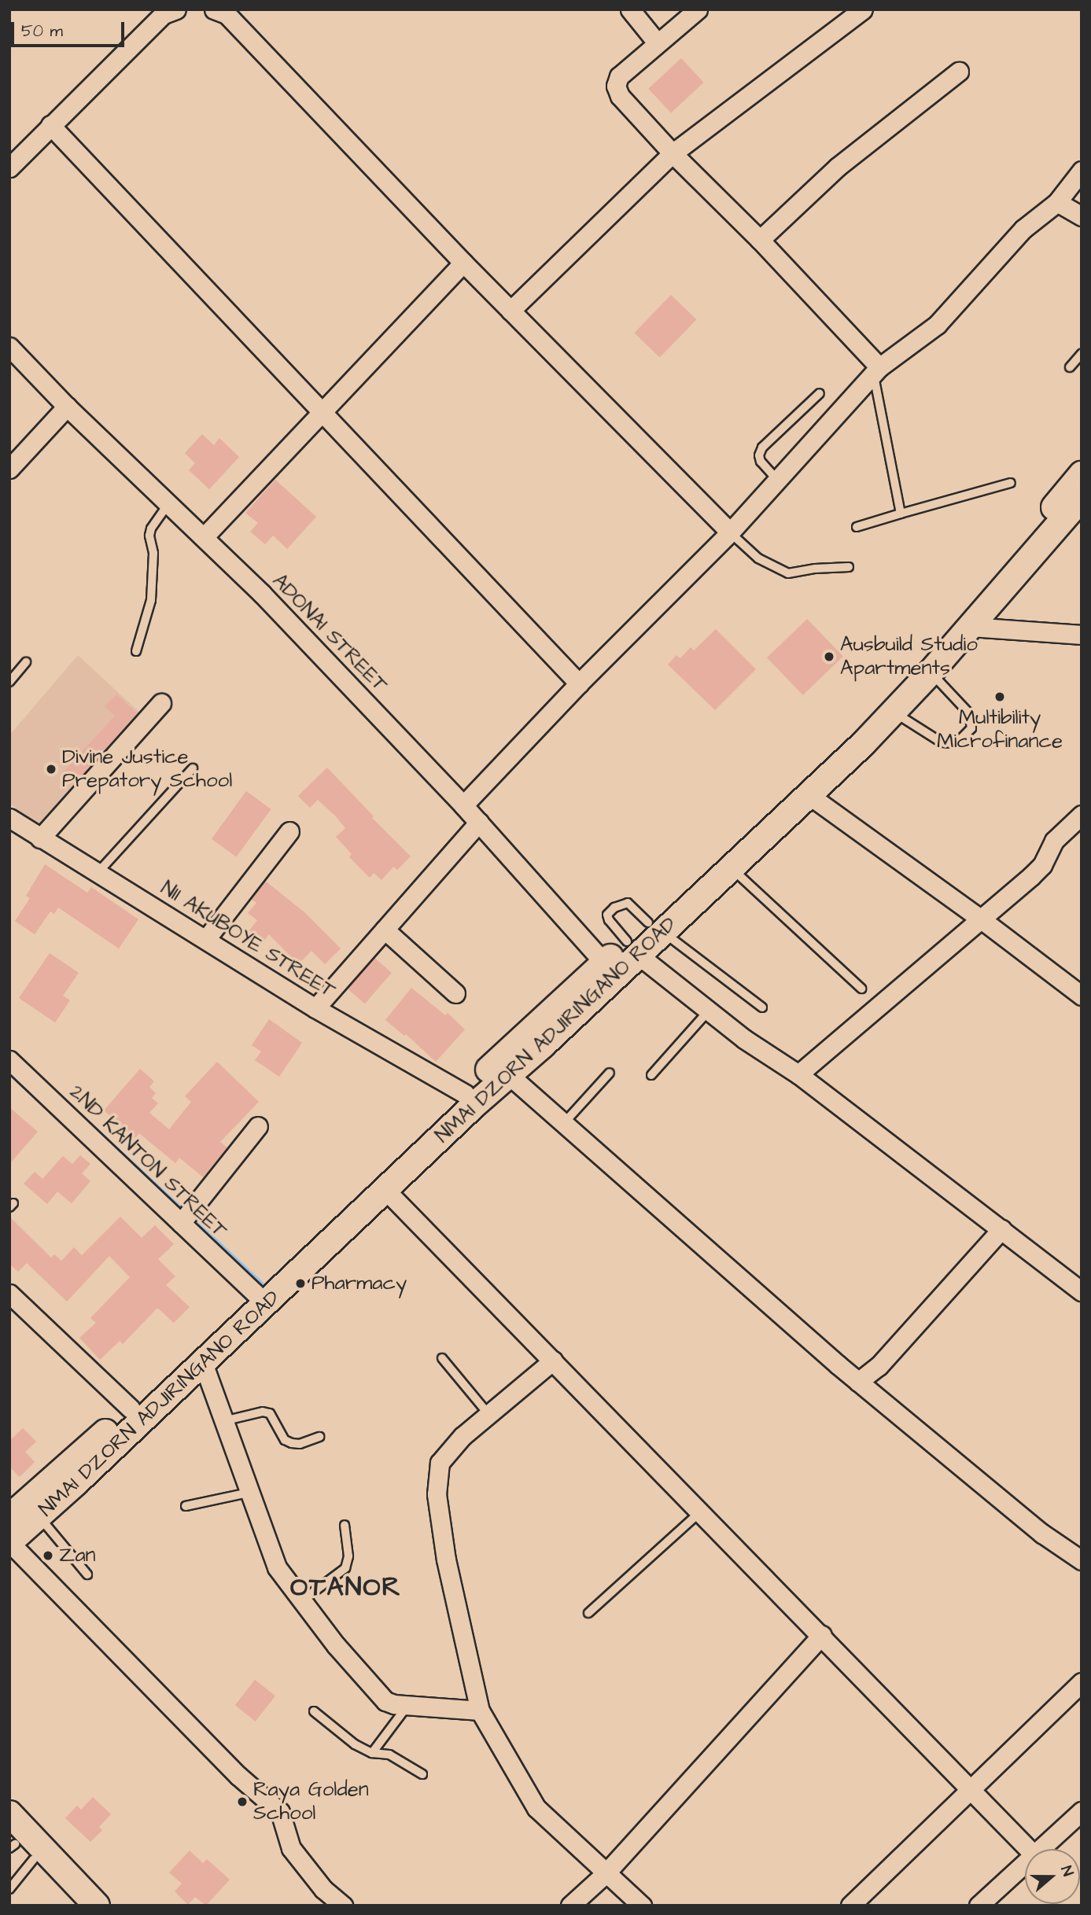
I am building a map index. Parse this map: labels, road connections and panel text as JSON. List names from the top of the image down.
{
  "streets": {
    "main road": ["NMAI DZORN ADJIRINGANO ROAD"],
    "street": ["ADONAI STREET", "NII AKUBOYE STREET", "2ND KANTON STREET"]
  },
  "crossings": [
    ["ADONAI STREET", "NMAI DZORN ADJIRINGANO ROAD"],
    ["NII AKUBOYE STREET", "NMAI DZORN ADJIRINGANO ROAD"],
    ["NMAI DZORN ADJIRINGANO ROAD", "2ND KANTON STREET"]
  ],
  "districts": ["OTANOR"],
  "places": [
    "Ausbuild Studio Apartments",
    "Multibility Microfinance",
    "Divine Justice Prepatory School",
    "Pharmacy",
    "Zan",
    "Raya Golden School"
  ],
  "scale_bar": "50 m",
  "north": "right"
}
